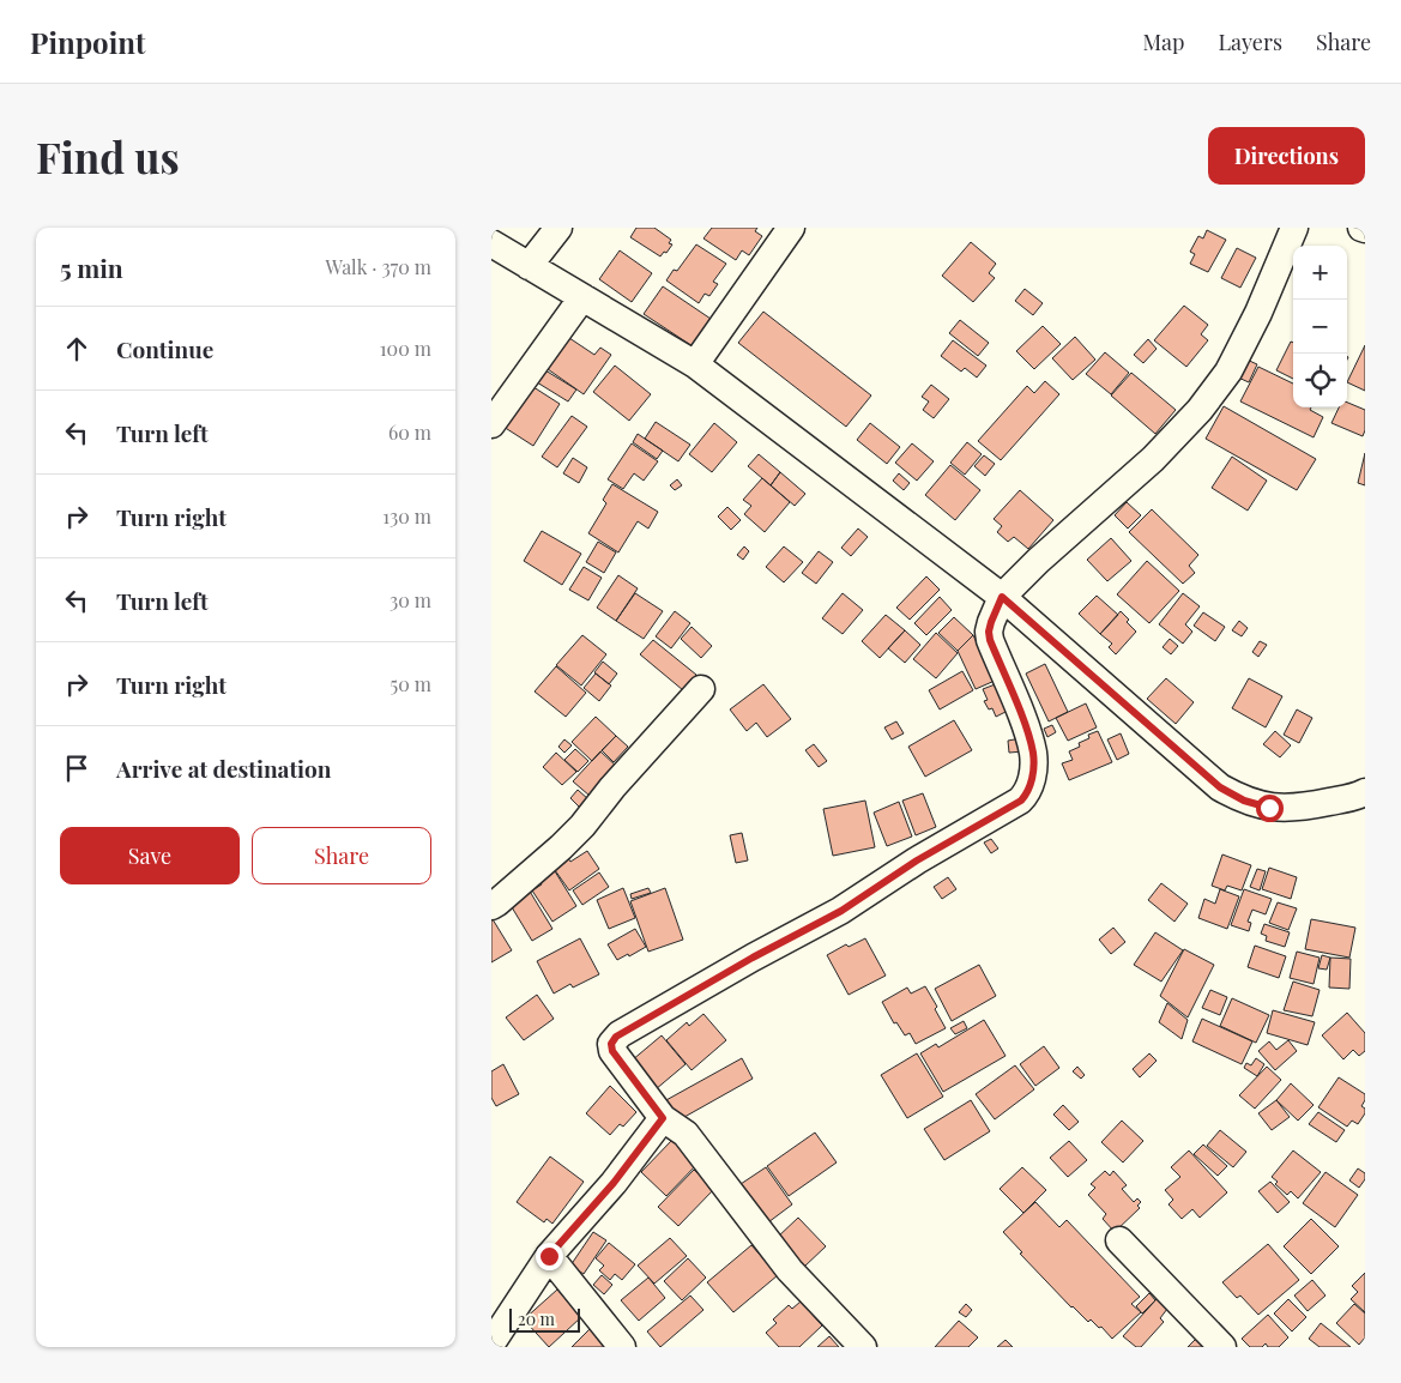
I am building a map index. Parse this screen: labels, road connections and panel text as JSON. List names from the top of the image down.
{
  "scale_bar": "20 m",
  "page": {
    "header": "Pinpoint",
    "nav": ["Map", "Layers", "Share"],
    "buttons": [
      "Directions",
      ["Save", "Share"]
    ],
    "title": "Find us",
    "heading": ["5 min", "Walk · 370 m"],
    "map_buttons": ["+", "−"],
    "list": [
      ["Continue", "100 m"],
      ["Turn left", "60 m"],
      ["Turn right", "130 m"],
      ["Turn left", "30 m"],
      ["Turn right", "50 m"],
      "Arrive at destination"
    ],
    "scale": "20 m"
  }
}
